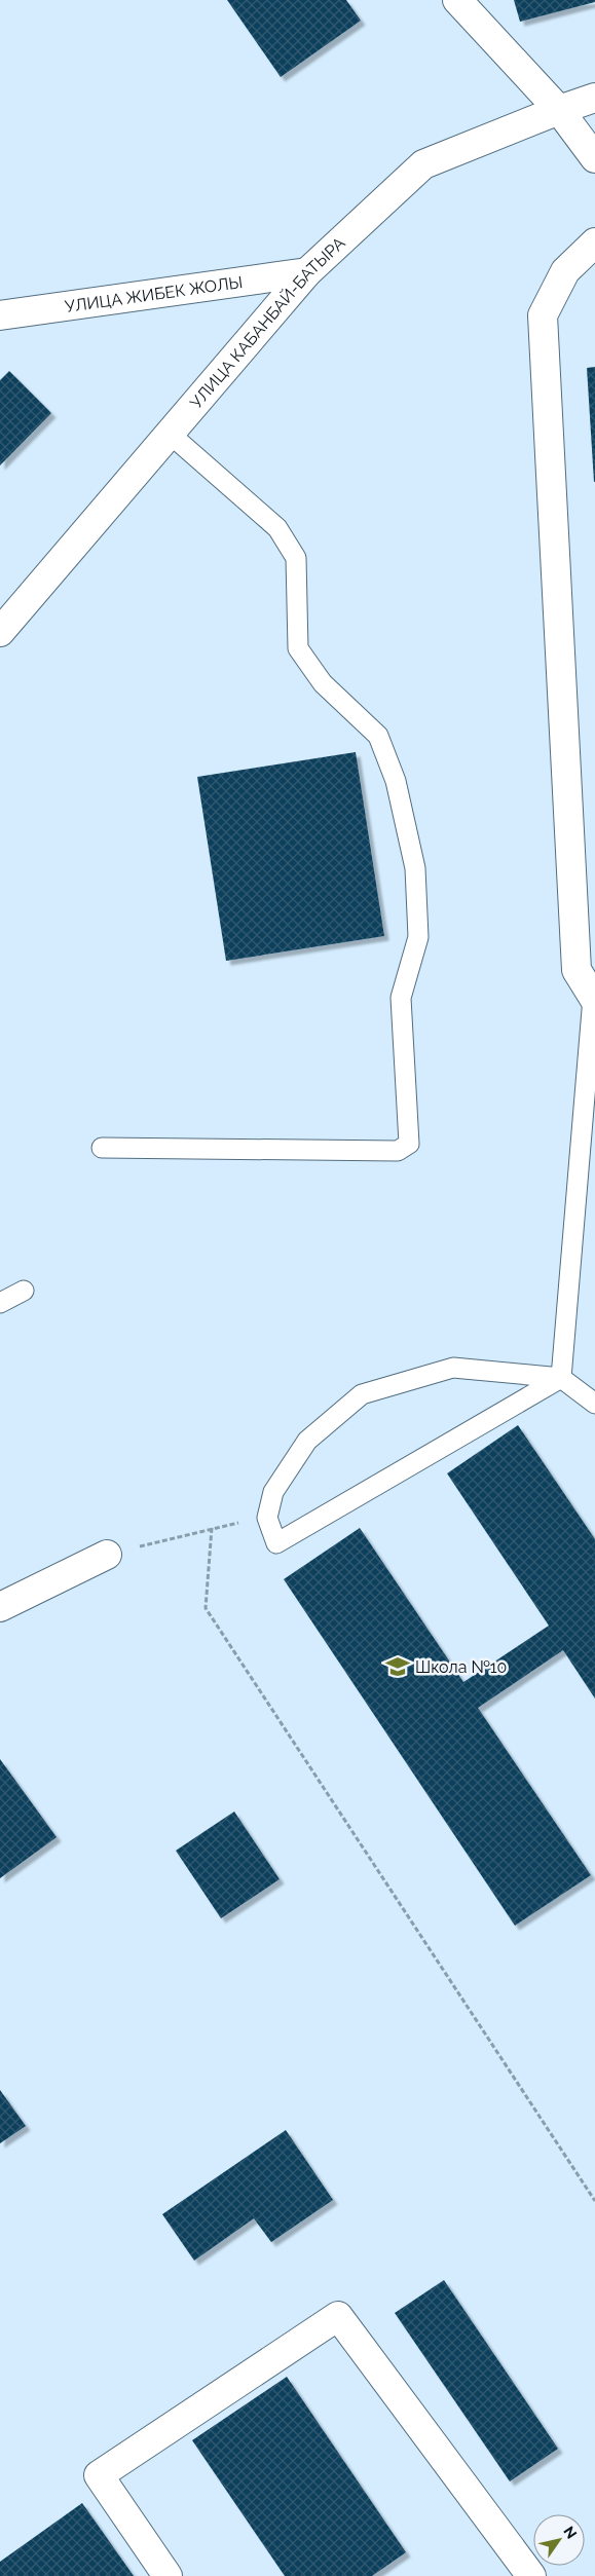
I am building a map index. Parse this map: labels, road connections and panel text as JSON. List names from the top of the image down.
{
  "streets": {
    "street": ["УЛИЦА ЖИБЕК ЖОЛЫ", "УЛИЦА КАБАНБАЙ-БАТЫРА"]
  },
  "crossings": [
    ["УЛИЦА ЖИБЕК ЖОЛЫ", "УЛИЦА КАБАНБАЙ-БАТЫРА"]
  ],
  "places": {
    "school or university": ["Школа №10"]
  },
  "north": "top right"
}
